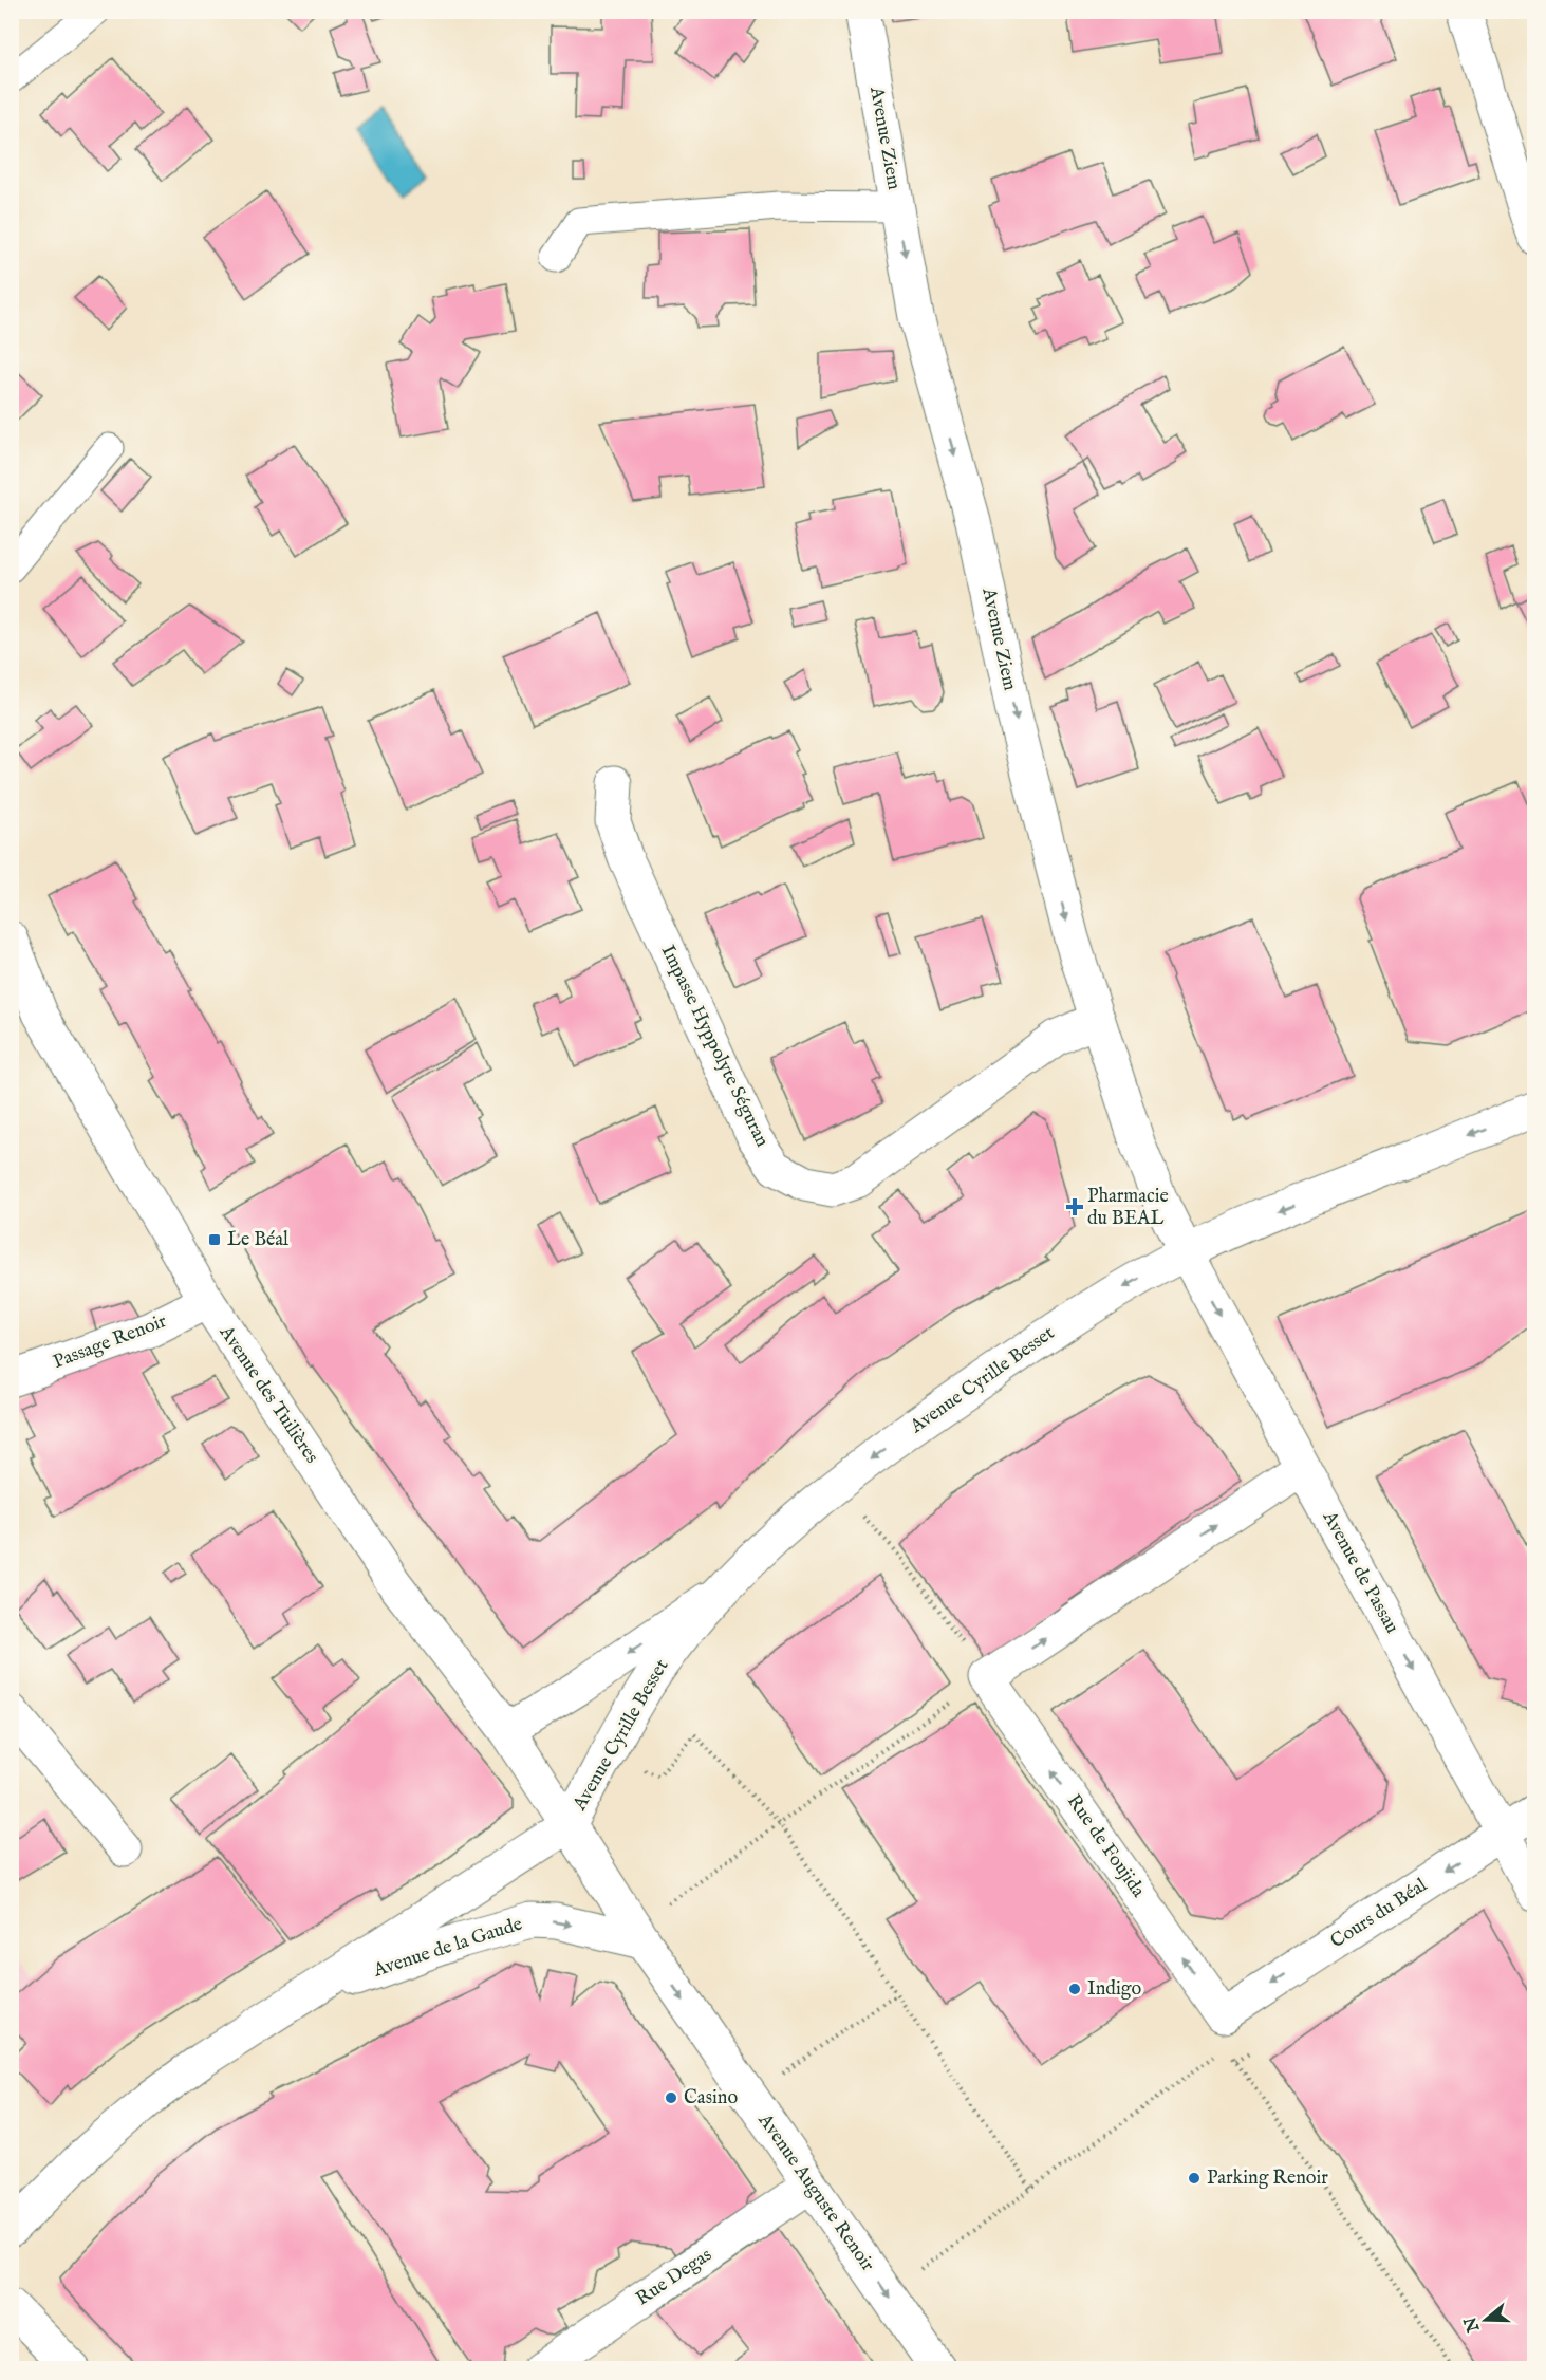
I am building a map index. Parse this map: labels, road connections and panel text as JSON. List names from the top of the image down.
{
  "streets": {
    "street": [
      "Avenue Ziem",
      "Impasse Hyppolyte Séguran",
      "Passage Renoir",
      "Avenue Cyrille Besset",
      "Avenue des Tuilières",
      "Avenue de Passau",
      "Rue de Foujida",
      "Cours du Béal",
      "Avenue de la Gaude",
      "Avenue Auguste Renoir",
      "Rue Degas"
    ]
  },
  "crossings": [
    ["Avenue Ziem", "Impasse Hyppolyte Séguran"],
    ["Avenue Ziem", "Avenue Cyrille Besset"],
    ["Avenue Ziem", "Avenue de Passau"],
    ["Passage Renoir", "Avenue des Tuilières"],
    ["Avenue Cyrille Besset", "Avenue des Tuilières"],
    ["Avenue Cyrille Besset", "Avenue de Passau"],
    ["Avenue Cyrille Besset", "Avenue de la Gaude"],
    ["Avenue Cyrille Besset", "Avenue Auguste Renoir"],
    ["Avenue des Tuilières", "Avenue de la Gaude"],
    ["Avenue des Tuilières", "Avenue Auguste Renoir"],
    ["Avenue de Passau", "Cours du Béal"],
    ["Rue de Foujida", "Cours du Béal"],
    ["Avenue de la Gaude", "Avenue Auguste Renoir"],
    ["Avenue Auguste Renoir", "Rue Degas"]
  ],
  "one_way": [
    "Avenue Ziem",
    "Avenue de Passau",
    "Rue de Foujida",
    "Cours du Béal",
    "Avenue Auguste Renoir"
  ],
  "places": {
    "health": ["Pharmacie du BEAL"],
    "transit": ["Le Béal"],
    "other": ["Indigo", "Casino", "Parking Renoir"]
  },
  "north": "left"
}
